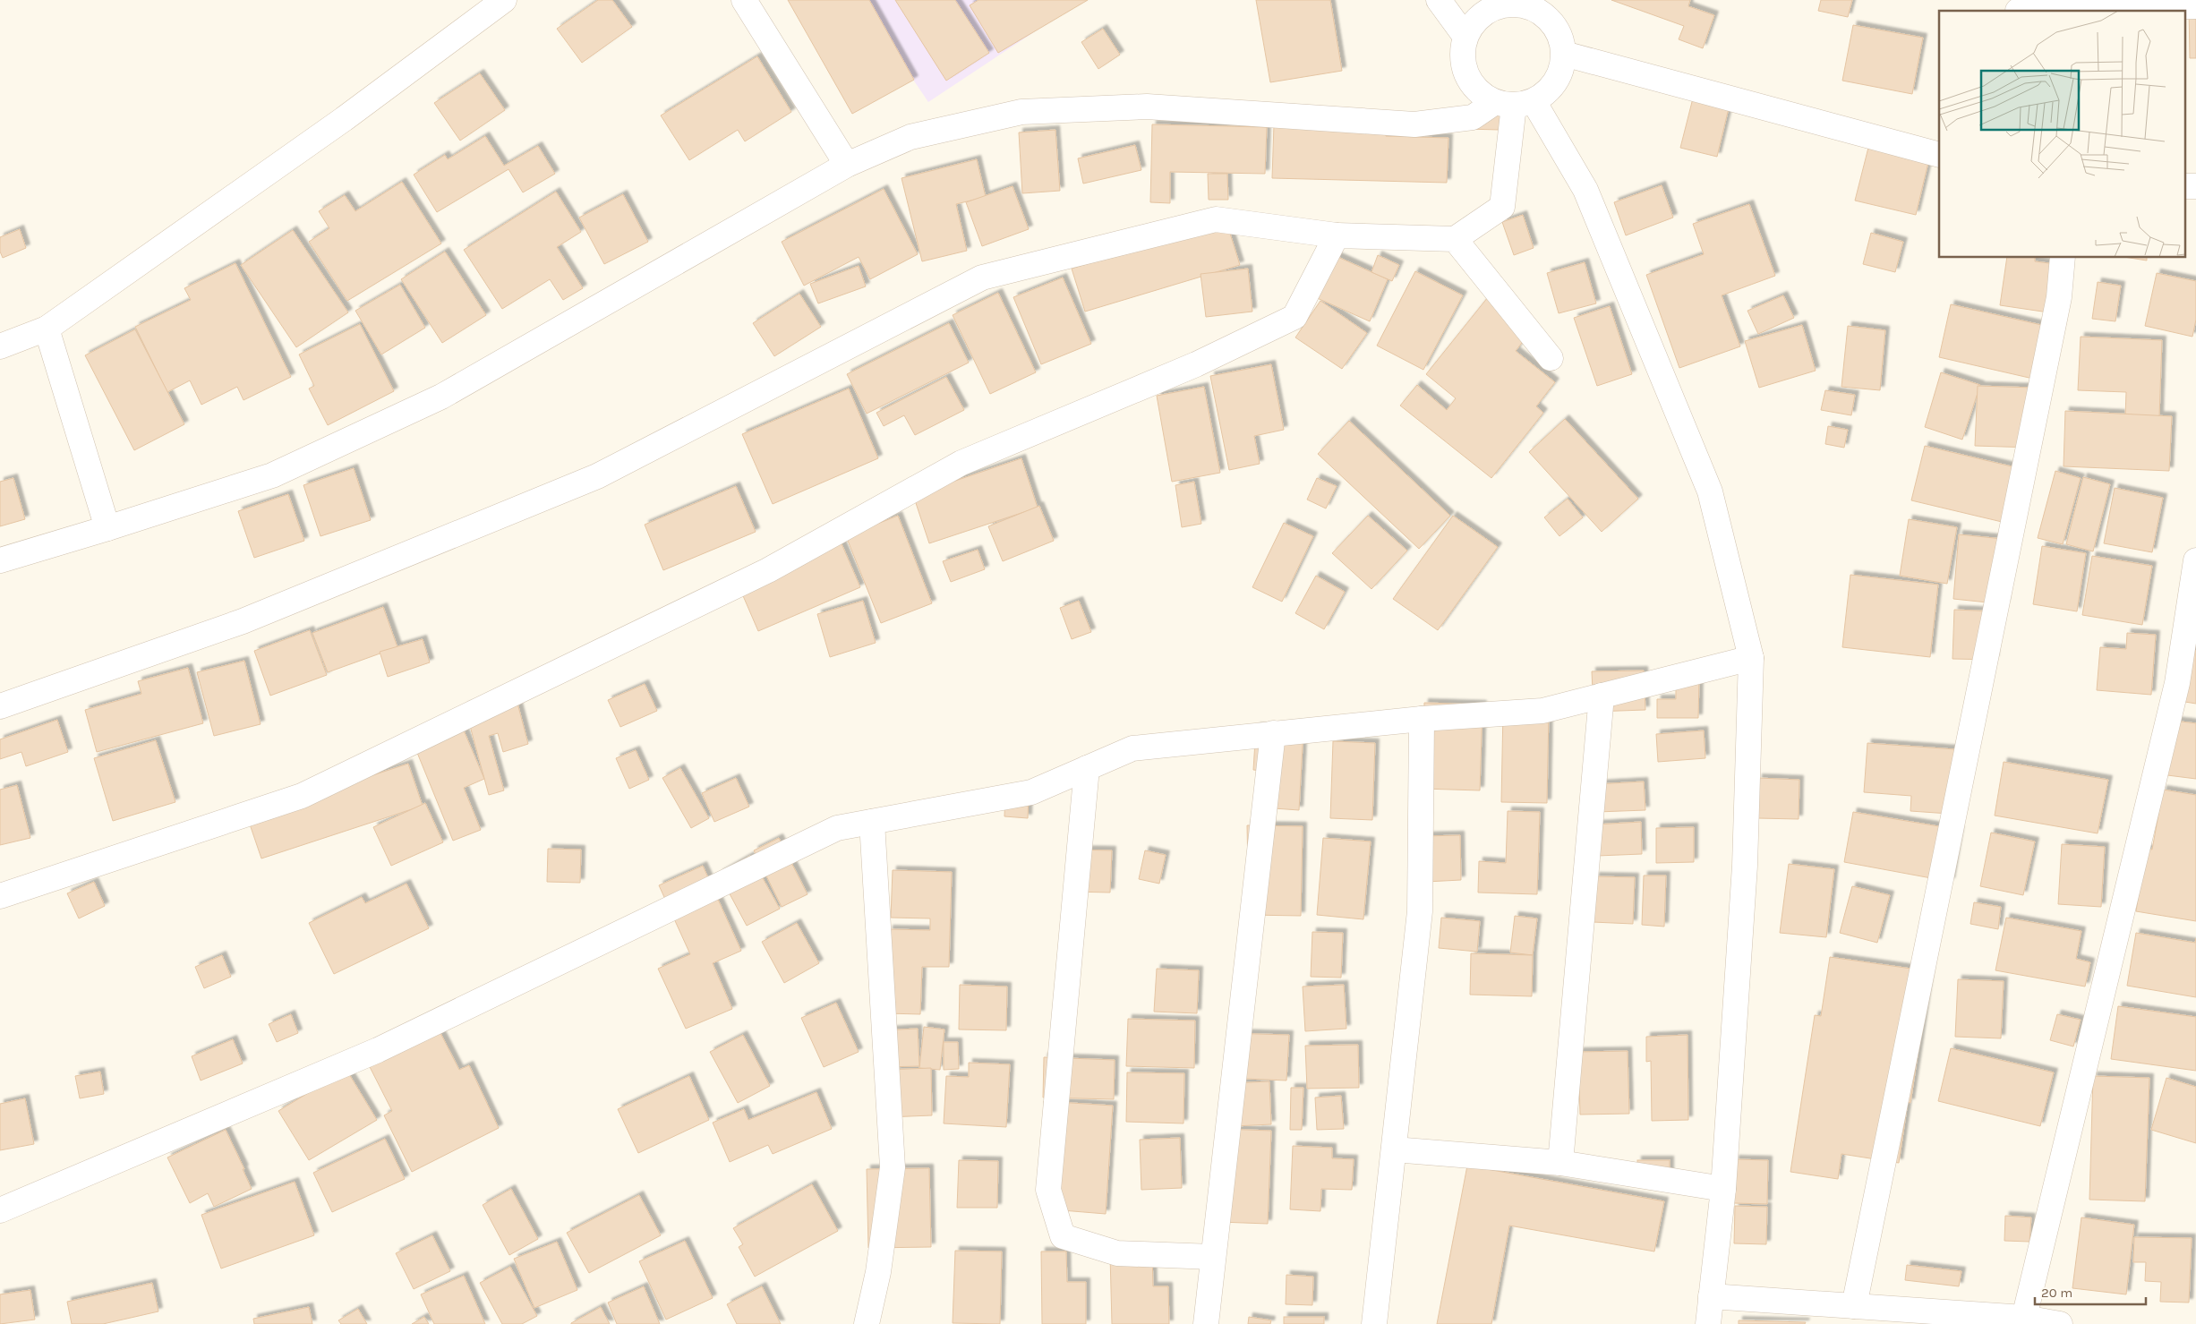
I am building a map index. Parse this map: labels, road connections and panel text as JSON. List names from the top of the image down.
{
  "scale_bar": "20 m"
}
